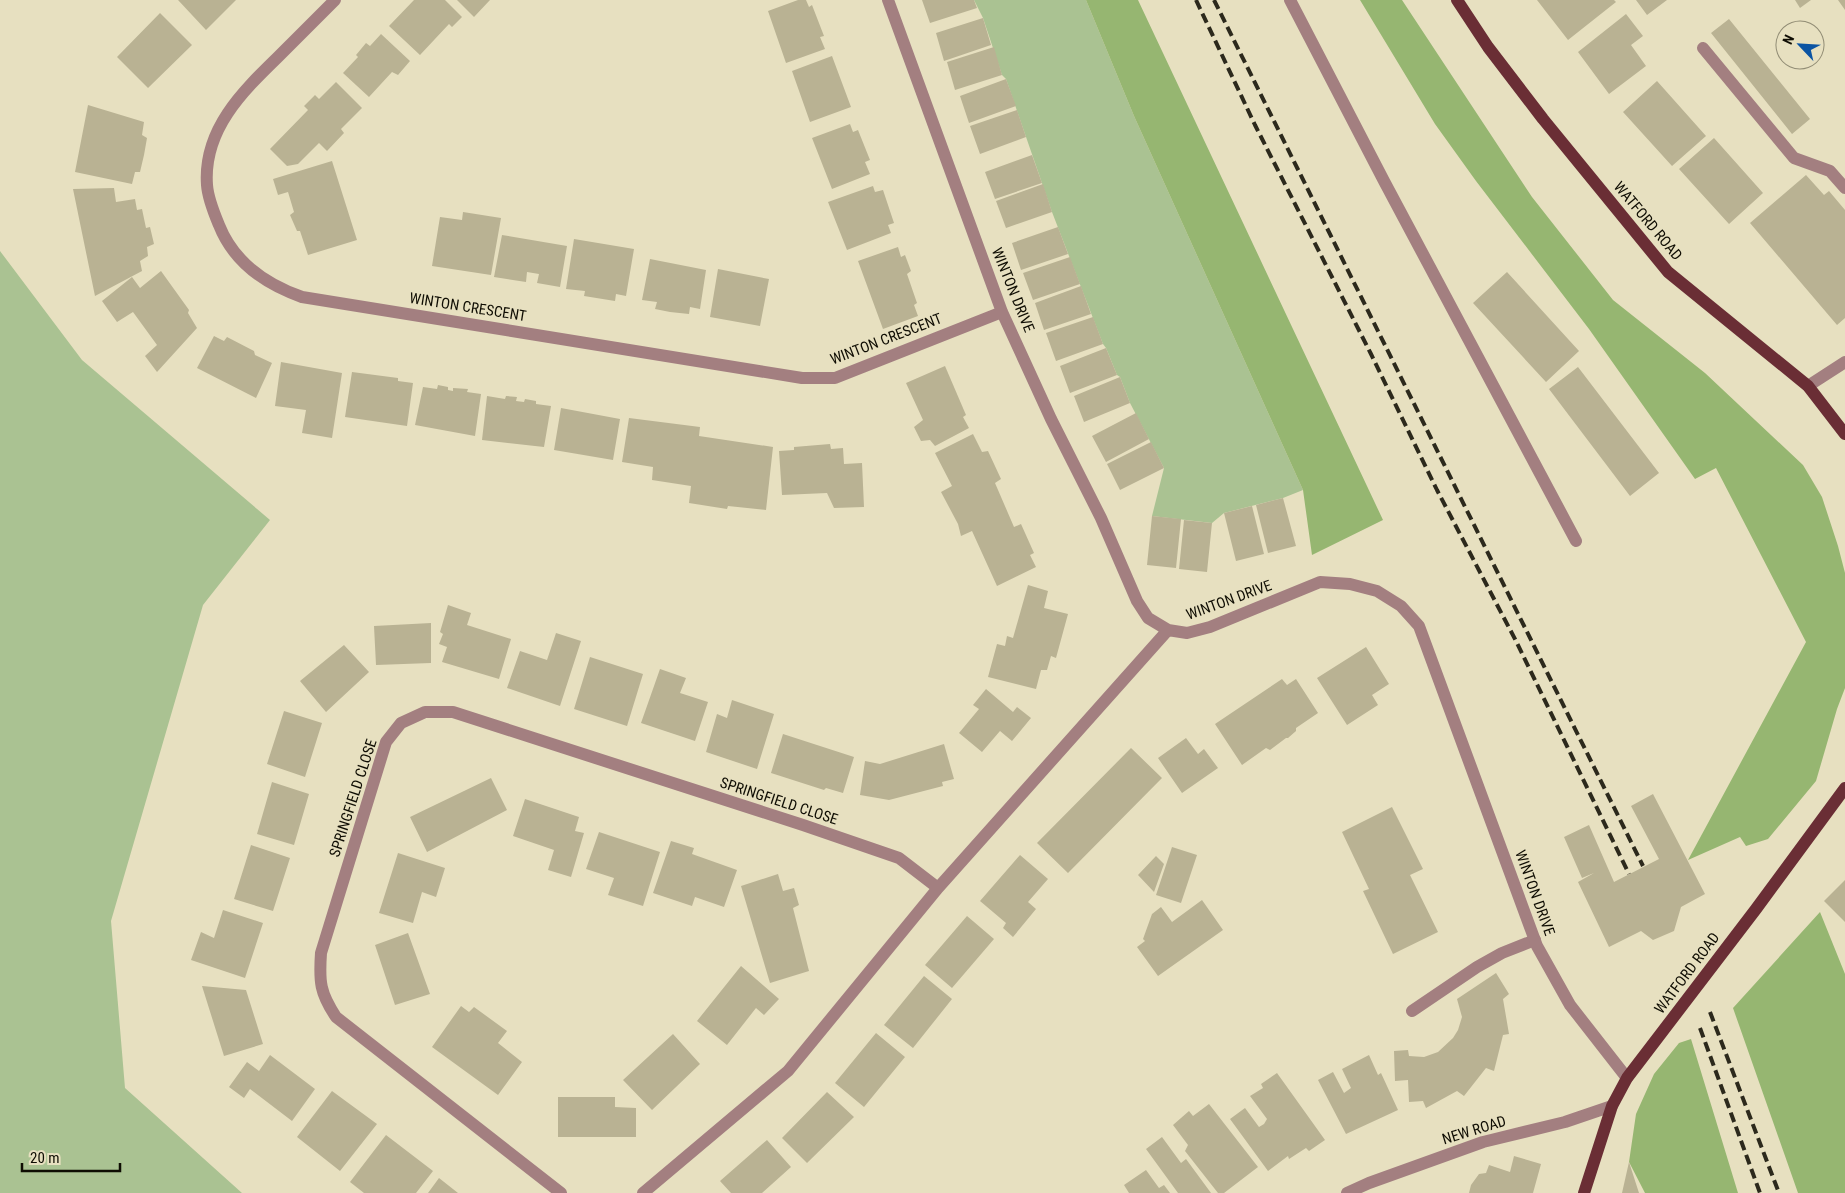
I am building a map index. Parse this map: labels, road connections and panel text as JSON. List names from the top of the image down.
{
  "streets": {
    "main road": ["WATFORD ROAD"],
    "street": [
      "WINTON DRIVE",
      "WINTON CRESCENT",
      "SPRINGFIELD CLOSE",
      "NEW ROAD"
    ]
  },
  "crossings": [
    ["WATFORD ROAD", "WINTON DRIVE"],
    ["WATFORD ROAD", "NEW ROAD"],
    ["WINTON DRIVE", "WINTON CRESCENT"]
  ],
  "scale_bar": "20 m",
  "north": "top left"
}
